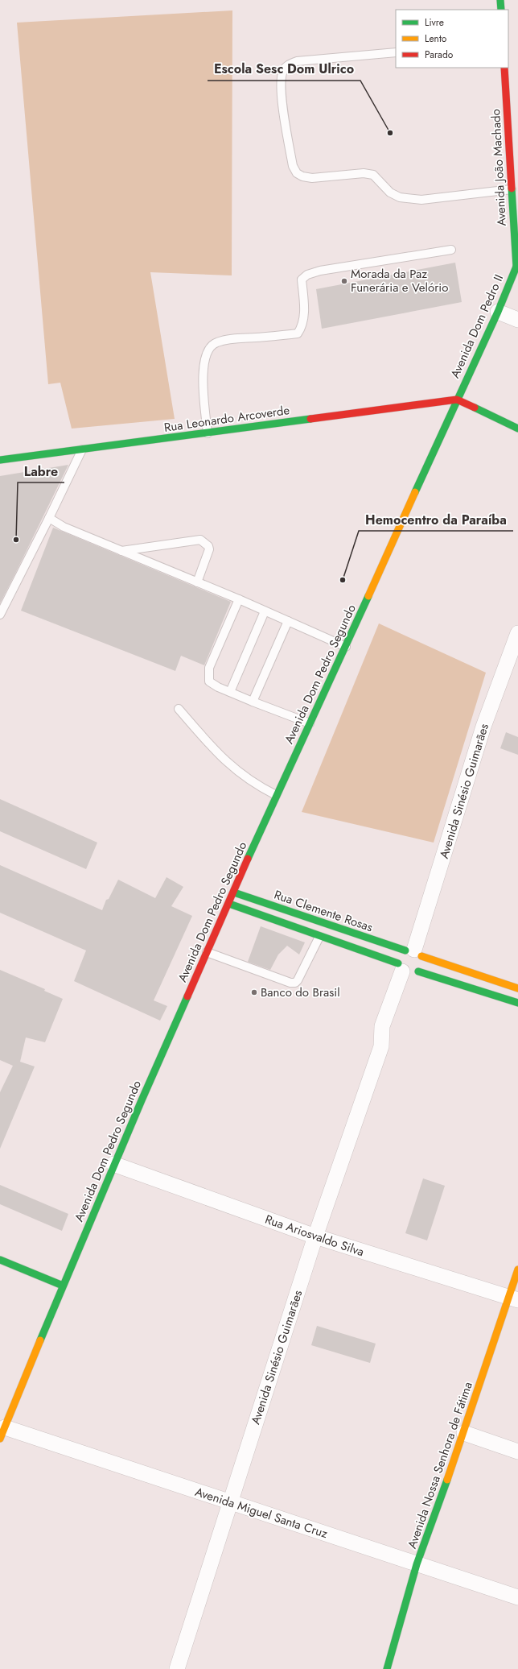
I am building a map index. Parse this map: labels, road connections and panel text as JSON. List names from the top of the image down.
{
  "streets": {
    "main road": [
      "Avenida João Machado",
      "Avenida Dom Pedro II",
      "Rua Leonardo Arcoverde",
      "Avenida Dom Pedro Segundo",
      "Rua Clemente Rosas",
      "Avenida Nossa Senhora de Fátima"
    ],
    "street": ["Avenida Sinésio Guimarães", "Rua Ariosvaldo Silva", "Avenida Miguel Santa Cruz"]
  },
  "crossings": [
    ["Avenida João Machado", "Avenida Dom Pedro II"],
    ["Avenida Dom Pedro II", "Rua Leonardo Arcoverde"],
    ["Avenida Dom Pedro II", "Avenida Dom Pedro Segundo"],
    ["Rua Leonardo Arcoverde", "Avenida Dom Pedro Segundo"],
    ["Avenida Dom Pedro Segundo", "Rua Clemente Rosas"],
    ["Avenida Dom Pedro Segundo", "Rua Ariosvaldo Silva"],
    ["Avenida Dom Pedro Segundo", "Avenida Miguel Santa Cruz"],
    ["Avenida Sinésio Guimarães", "Rua Clemente Rosas"],
    ["Avenida Sinésio Guimarães", "Rua Ariosvaldo Silva"],
    ["Avenida Sinésio Guimarães", "Avenida Miguel Santa Cruz"],
    ["Rua Ariosvaldo Silva", "Avenida Nossa Senhora de Fátima"],
    ["Avenida Nossa Senhora de Fátima", "Avenida Miguel Santa Cruz"]
  ],
  "places": [
    "Escola Sesc Dom Ulrico",
    "Morada da Paz Funerária e Velório",
    "Labre",
    "Hemocentro da Paraíba",
    "Banco do Brasil"
  ],
  "legend": ["Livre", "Lento", "Parado"]
}
